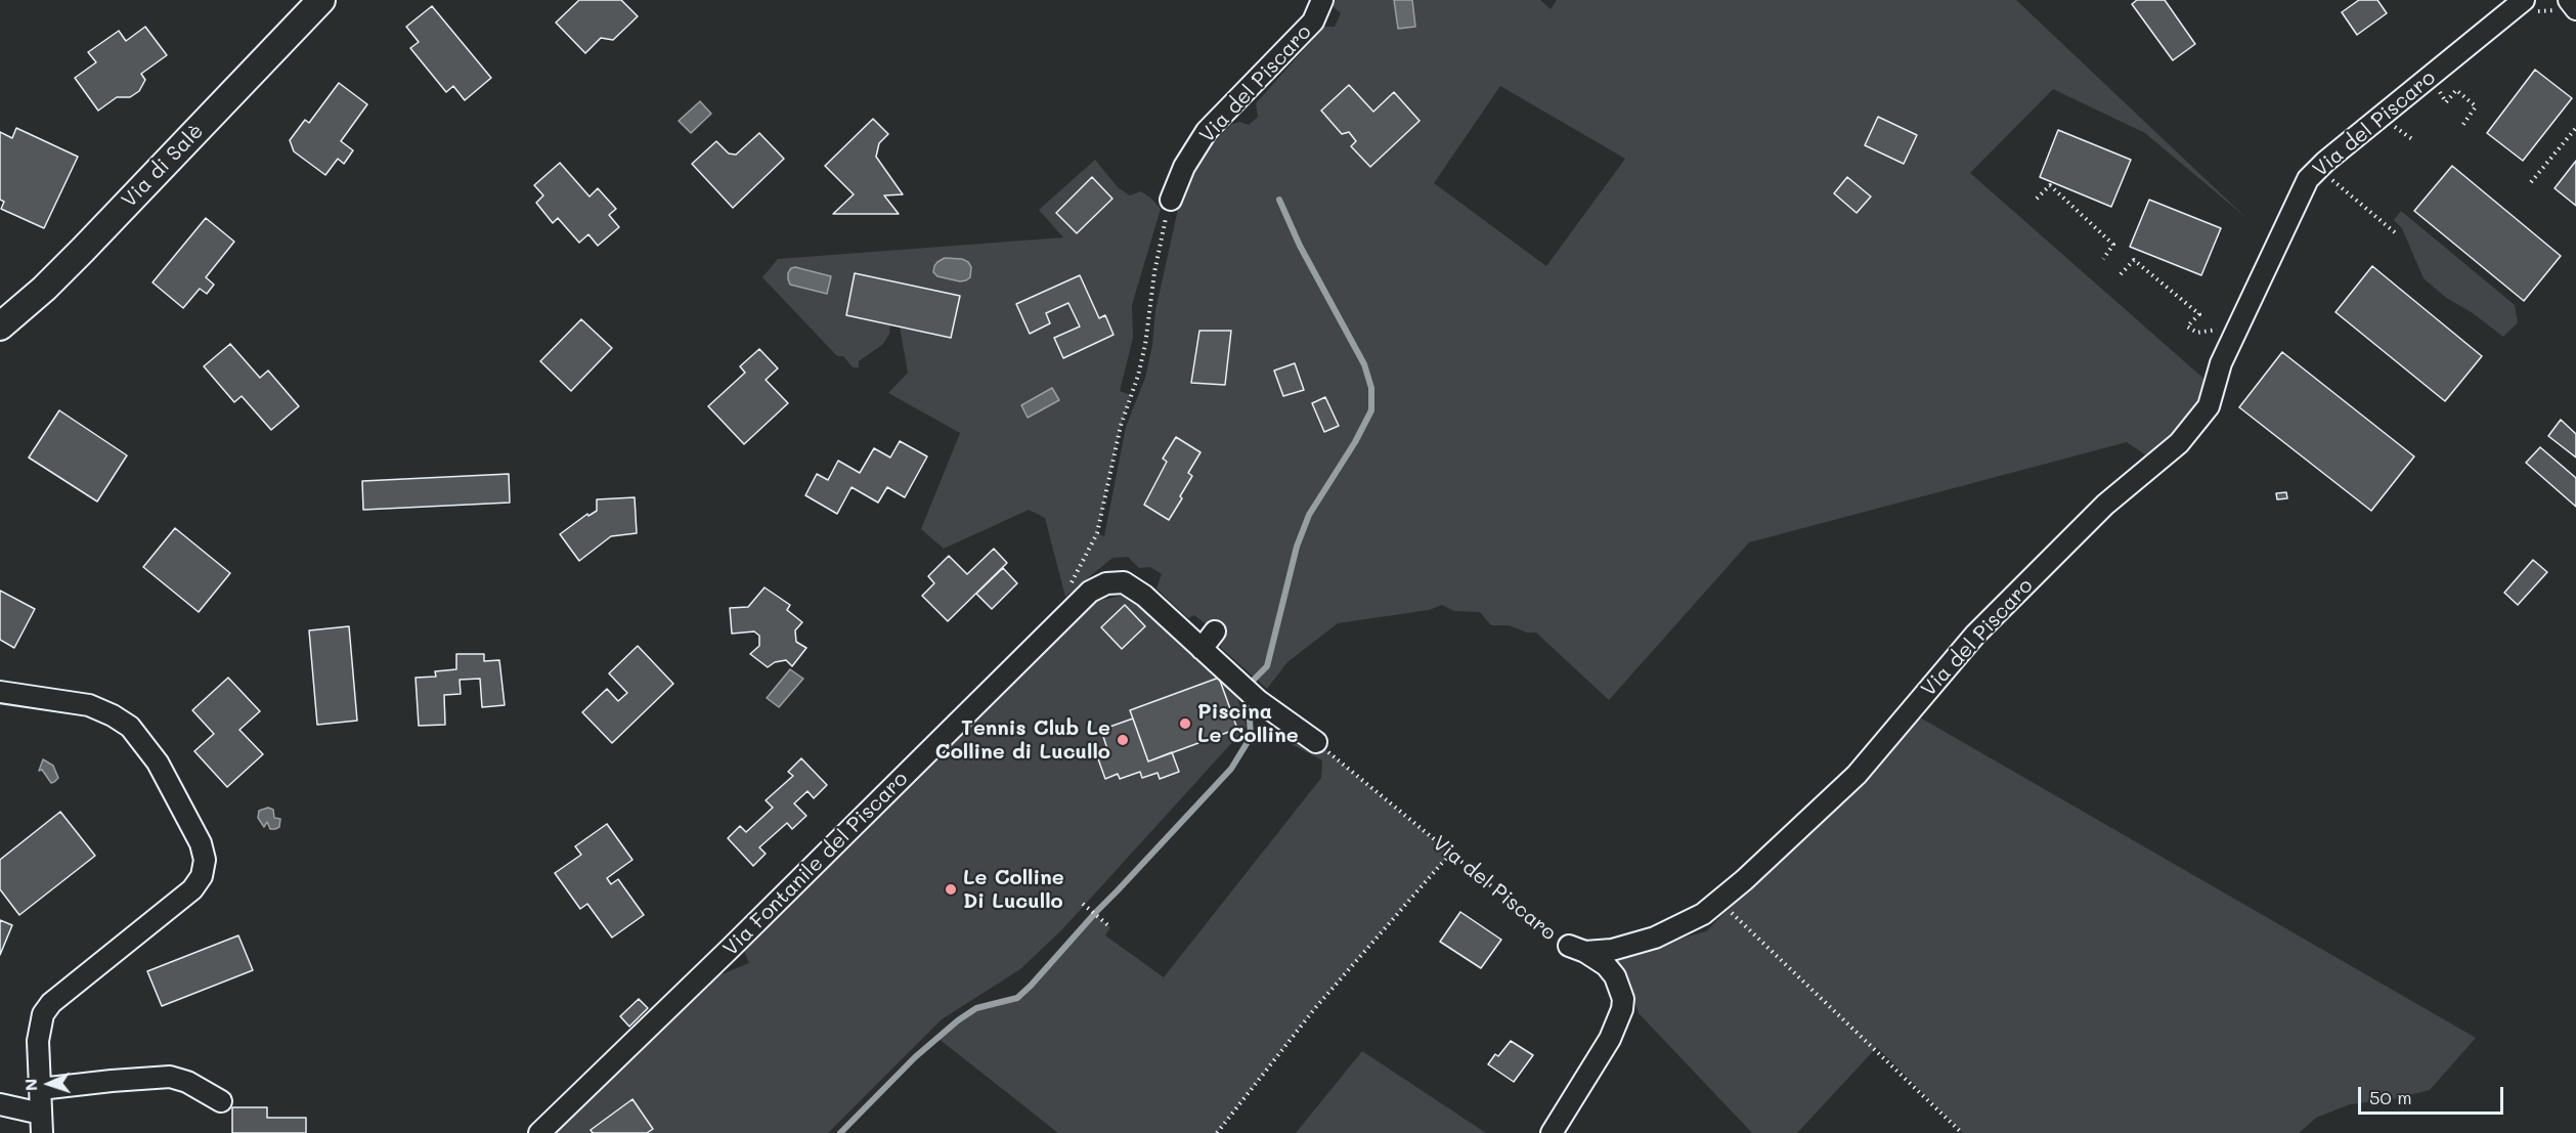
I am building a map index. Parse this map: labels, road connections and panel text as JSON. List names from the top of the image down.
{
  "streets": {
    "main road": ["Via di Salè"],
    "street": ["Via del Piscaro", "Via Fontanile del Piscaro"]
  },
  "places": ["Piscina Le Colline", "Tennis Club Le Colline di Lucullo", "Le Colline Di Lucullo"],
  "scale_bar": "50 m",
  "north": "left"
}
